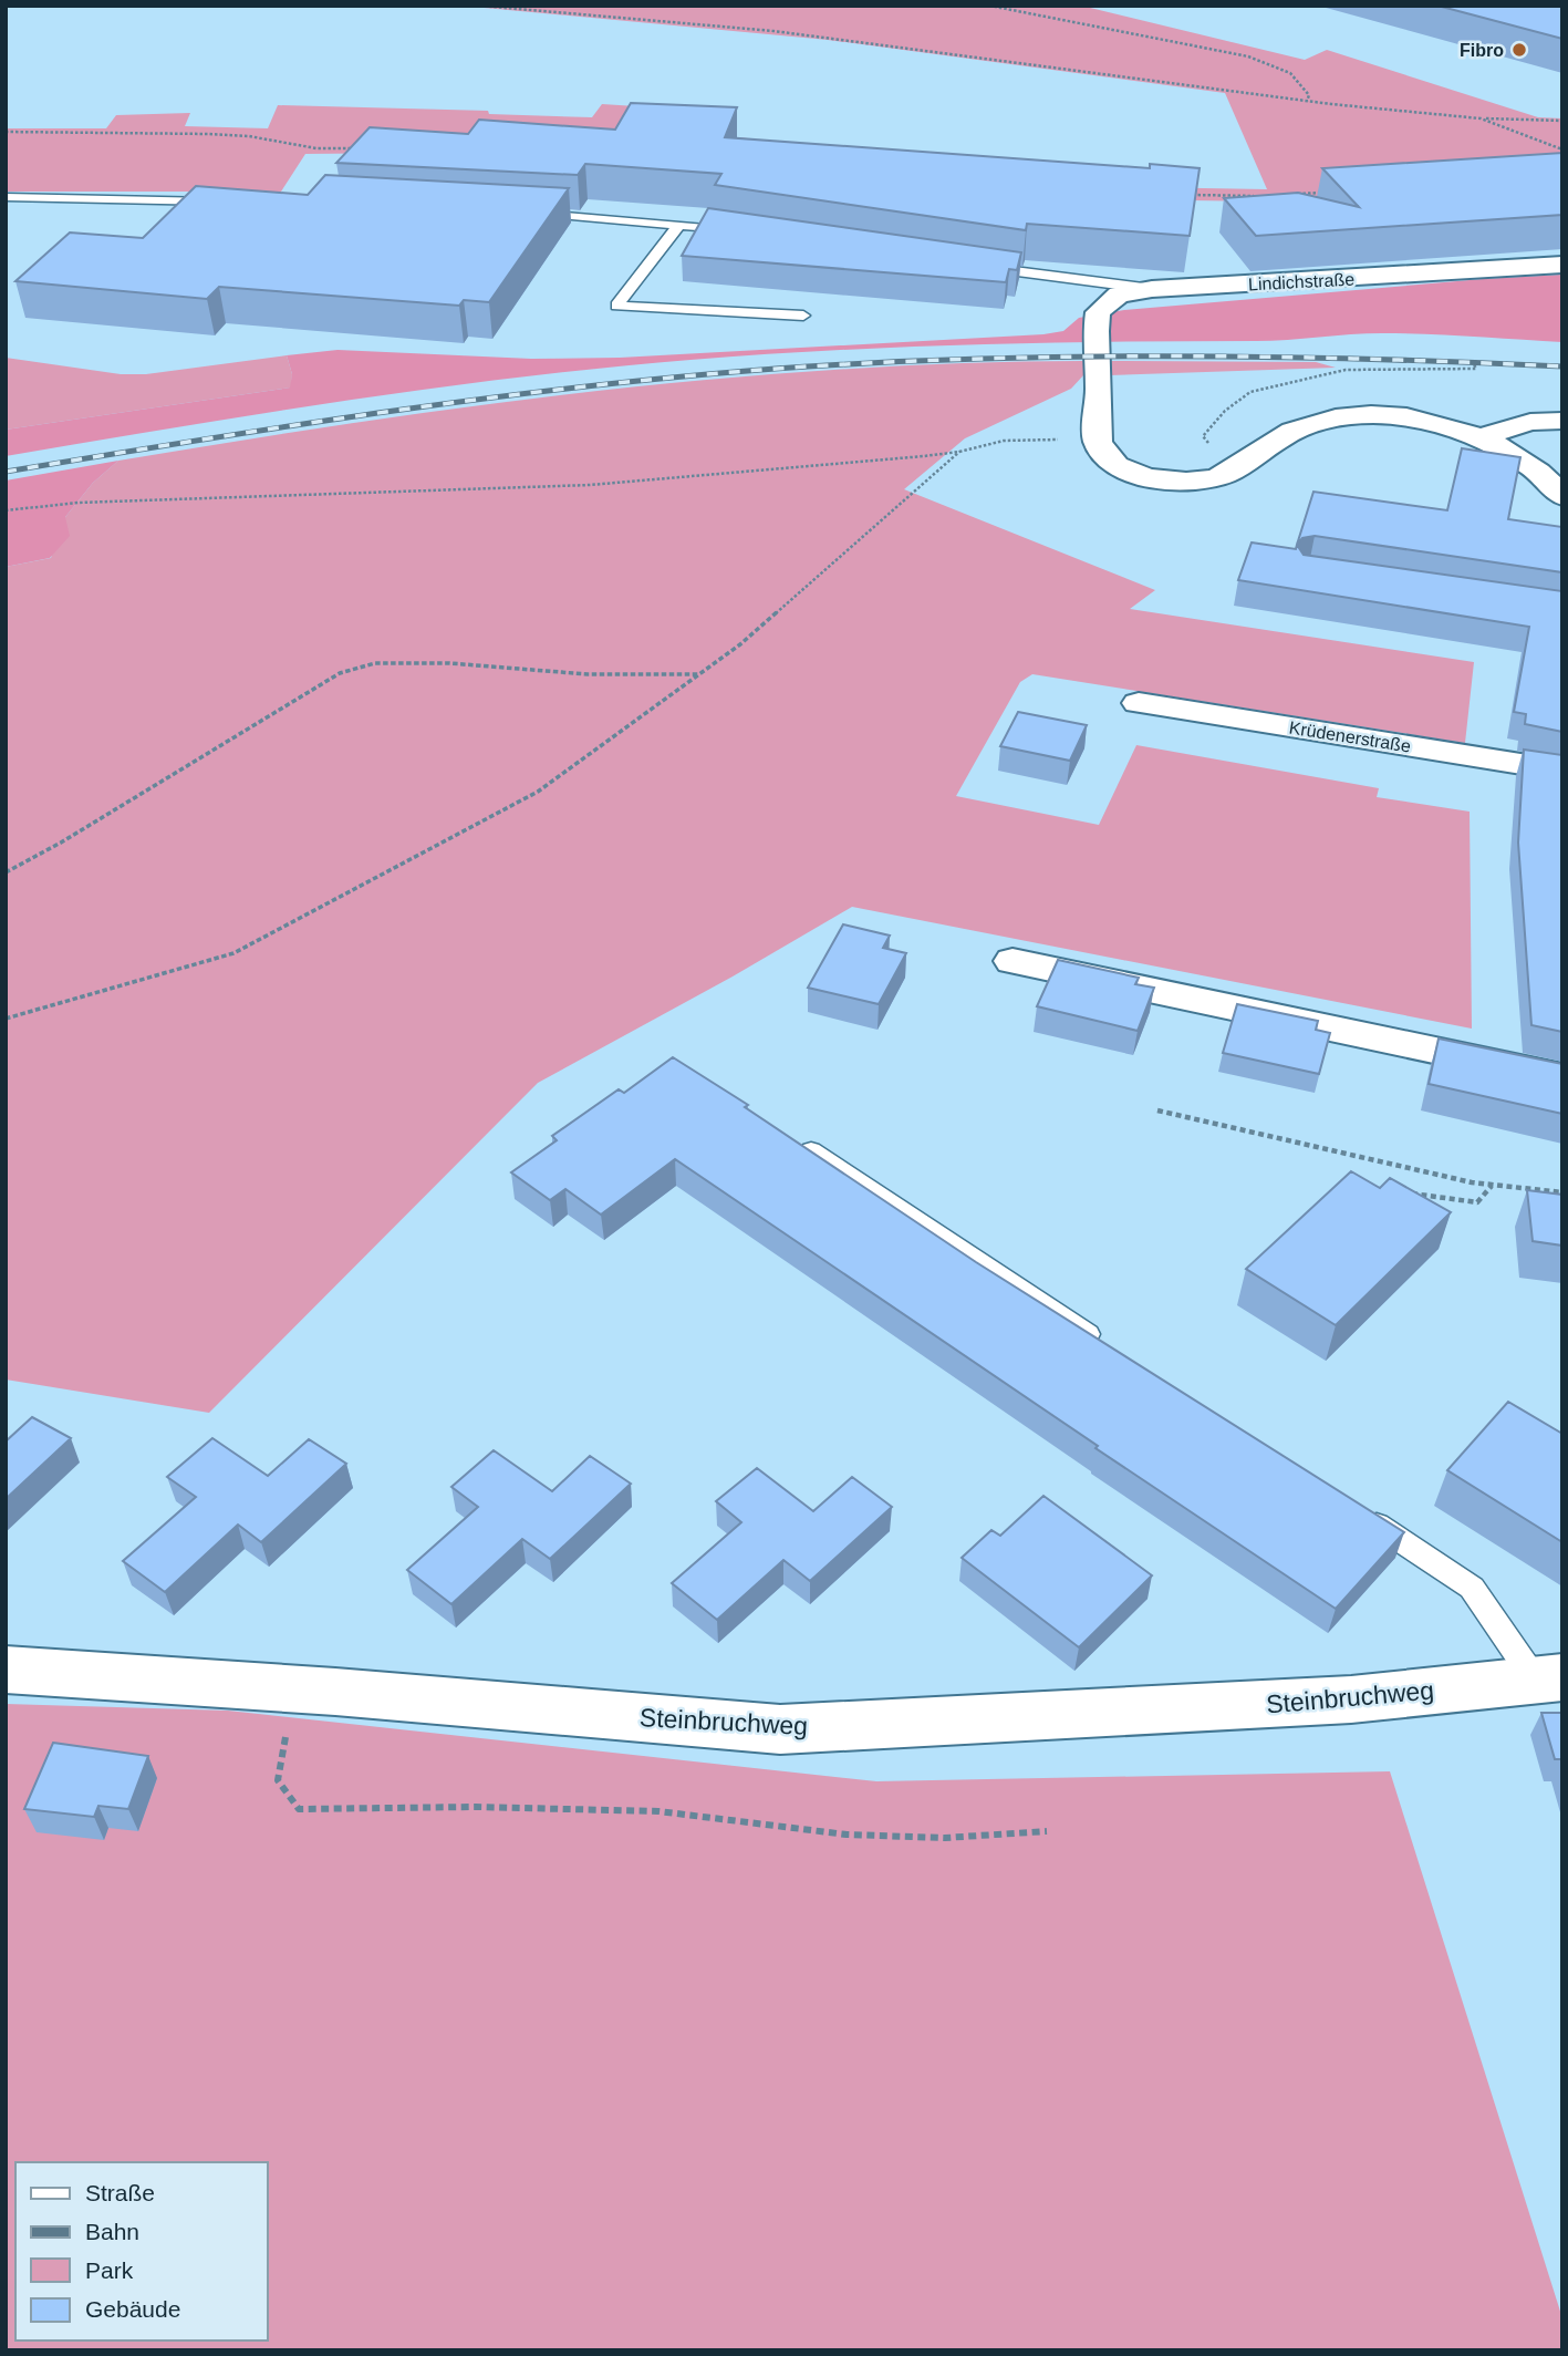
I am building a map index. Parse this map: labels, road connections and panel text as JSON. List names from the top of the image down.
{
  "streets": {
    "street": ["Lindichstraße", "Krüdenerstraße", "Steinbruchweg"]
  },
  "places": ["Fibro"],
  "legend": [
    "Straße",
    "Bahn",
    "Park",
    "Gebäude"
  ]
}
